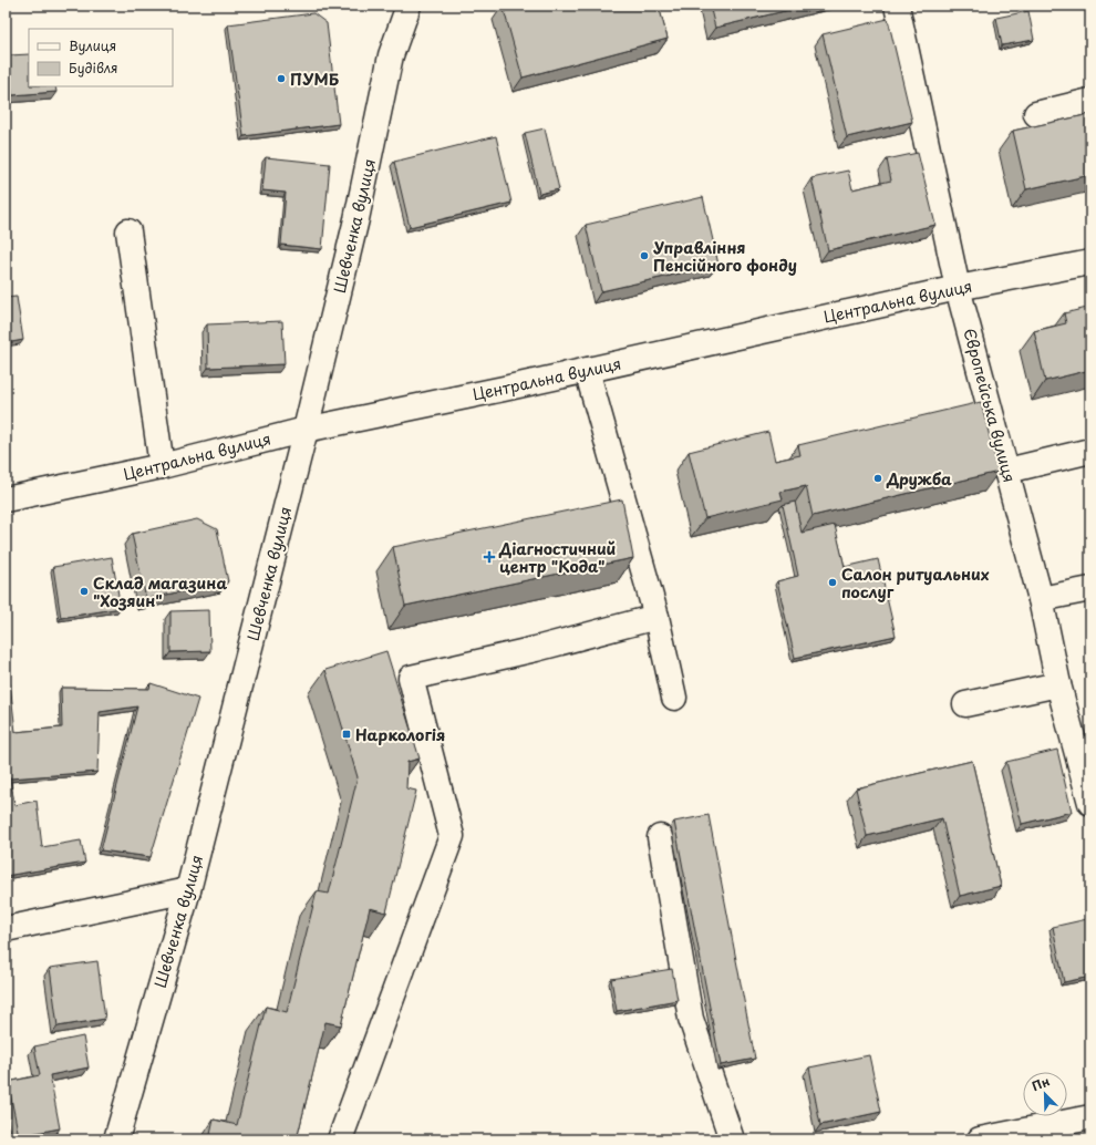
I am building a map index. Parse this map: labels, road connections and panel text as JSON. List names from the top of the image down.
{
  "streets": {
    "street": ["Шевченка вулиця", "Центральна вулиця", "Європейська вулиця"]
  },
  "crossings": [
    ["Шевченка вулиця", "Центральна вулиця"],
    ["Центральна вулиця", "Європейська вулиця"]
  ],
  "places": {
    "other": [
      "ПУМБ",
      "Управління Пенсійного фонду",
      "Дружба",
      "Салон ритуальних послуг",
      "Склад магазина \"Хозяин\""
    ],
    "health": ["Діагностичний центр \"Кода\""],
    "transit": ["Наркологія"]
  },
  "legend": ["Вулиця", "Будівля"],
  "north": "top left"
}
